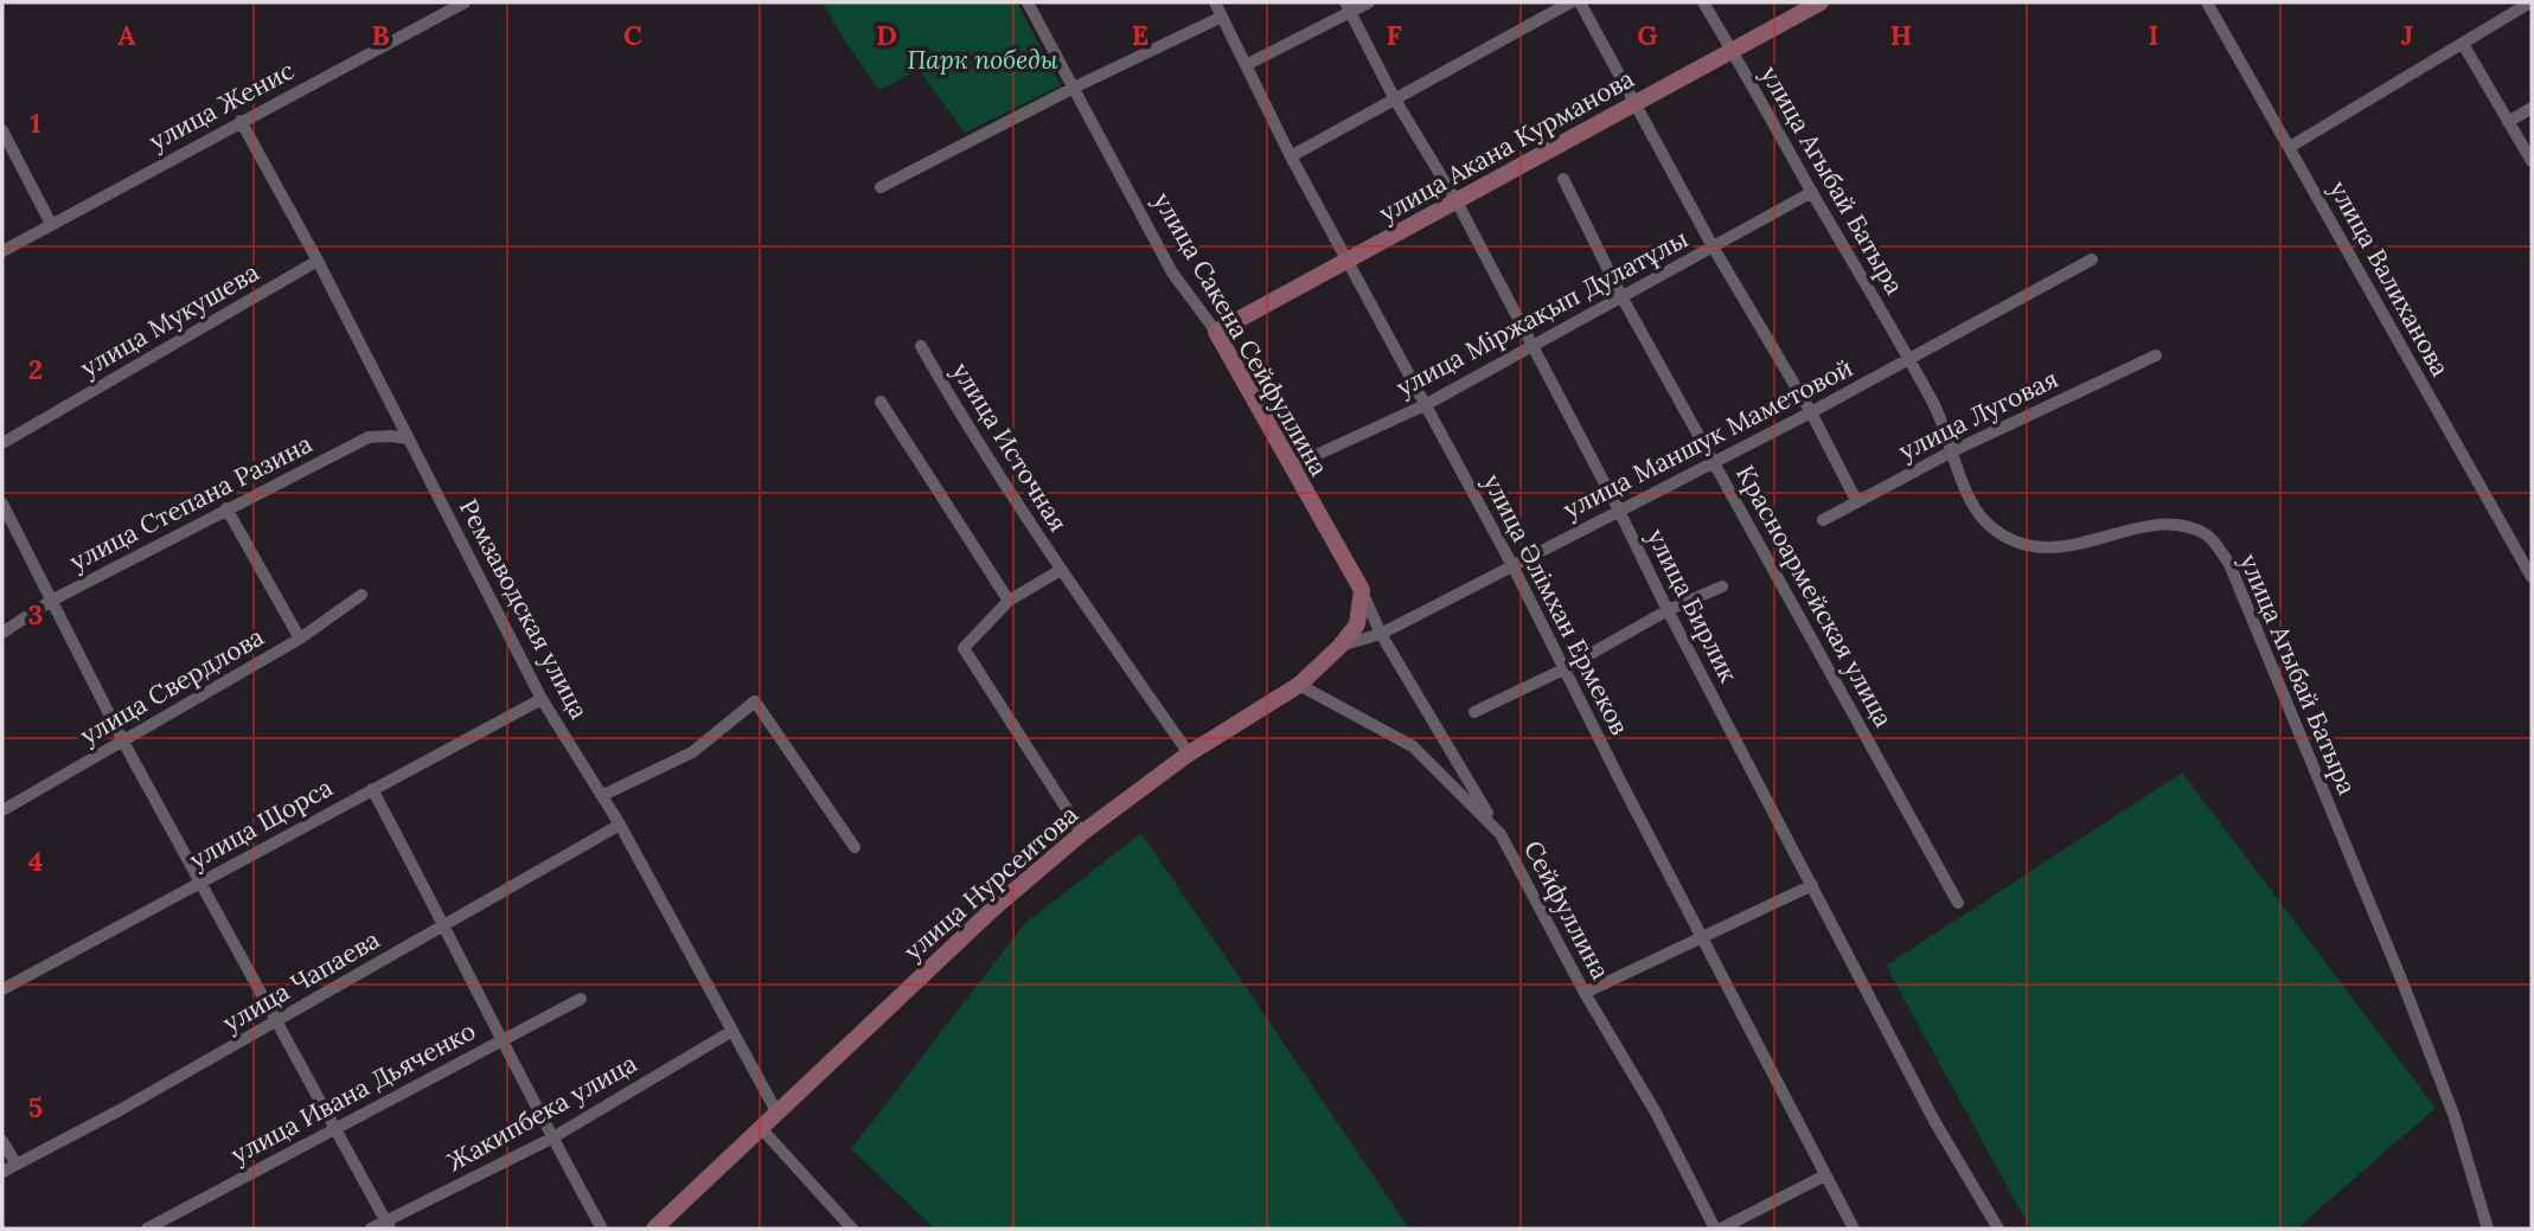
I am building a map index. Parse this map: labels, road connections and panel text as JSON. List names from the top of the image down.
{
  "streets": {
    "main road": ["улица Акана Курманова", "улица Сакена Сейфуллина", "улица Нурсеитова"],
    "street": [
      "улица Женис",
      "улица Агыбай Батыра",
      "улица Валиханова",
      "улица Міржақып Дулатұлы",
      "улица Мукушева",
      "улица Луговая",
      "улица Маншук Маметовой",
      "улица Источная",
      "улица Степана Разина",
      "Красноармейская улица",
      "улица Әлімхан Ермеков",
      "улица Бирлик",
      "Ремзаводская улица",
      "улица Свердлова",
      "улица Щорса",
      "Сейфуллина",
      "улица Чапаева",
      "улица Ивана Дьяченко",
      "Жакипбека улица"
    ]
  },
  "crossings": [
    ["улица Женис", "Ремзаводская улица"],
    ["улица Акана Курманова", "улица Агыбай Батыра"],
    ["улица Акана Курманова", "улица Сакена Сейфуллина"],
    ["улица Акана Курманова", "улица Әлімхан Ермеков"],
    ["улица Акана Курманова", "улица Бирлик"],
    ["улица Агыбай Батыра", "улица Міржақып Дулатұлы"],
    ["улица Агыбай Батыра", "улица Луговая"],
    ["улица Агыбай Батыра", "улица Маншук Маметовой"],
    ["улица Міржақып Дулатұлы", "улица Сакена Сейфуллина"],
    ["улица Міржақып Дулатұлы", "Красноармейская улица"],
    ["улица Міржақып Дулатұлы", "улица Әлімхан Ермеков"],
    ["улица Міржақып Дулатұлы", "улица Бирлик"],
    ["улица Мукушева", "Ремзаводская улица"],
    ["улица Сакена Сейфуллина", "улица Маншук Маметовой"],
    ["улица Сакена Сейфуллина", "улица Нурсеитова"],
    ["улица Сакена Сейфуллина", "Сейфуллина"],
    ["улица Маншук Маметовой", "Красноармейская улица"],
    ["улица Маншук Маметовой", "улица Әлімхан Ермеков"],
    ["улица Маншук Маметовой", "улица Бирлик"],
    ["улица Маншук Маметовой", "улица Нурсеитова"],
    ["улица Источная", "улица Нурсеитова"],
    ["улица Степана Разина", "Ремзаводская улица"],
    ["Ремзаводская улица", "улица Щорса"],
    ["Ремзаводская улица", "улица Нурсеитова"],
    ["Ремзаводская улица", "улица Чапаева"],
    ["Ремзаводская улица", "Жакипбека улица"],
    ["улица Нурсеитова", "Сейфуллина"]
  ],
  "parks": ["Парк победы"],
  "grid": {
    "columns": [
      "A",
      "B",
      "C",
      "D",
      "E",
      "F",
      "G",
      "H",
      "I",
      "J"
    ],
    "rows": [
      "1",
      "2",
      "3",
      "4",
      "5"
    ]
  }
}
